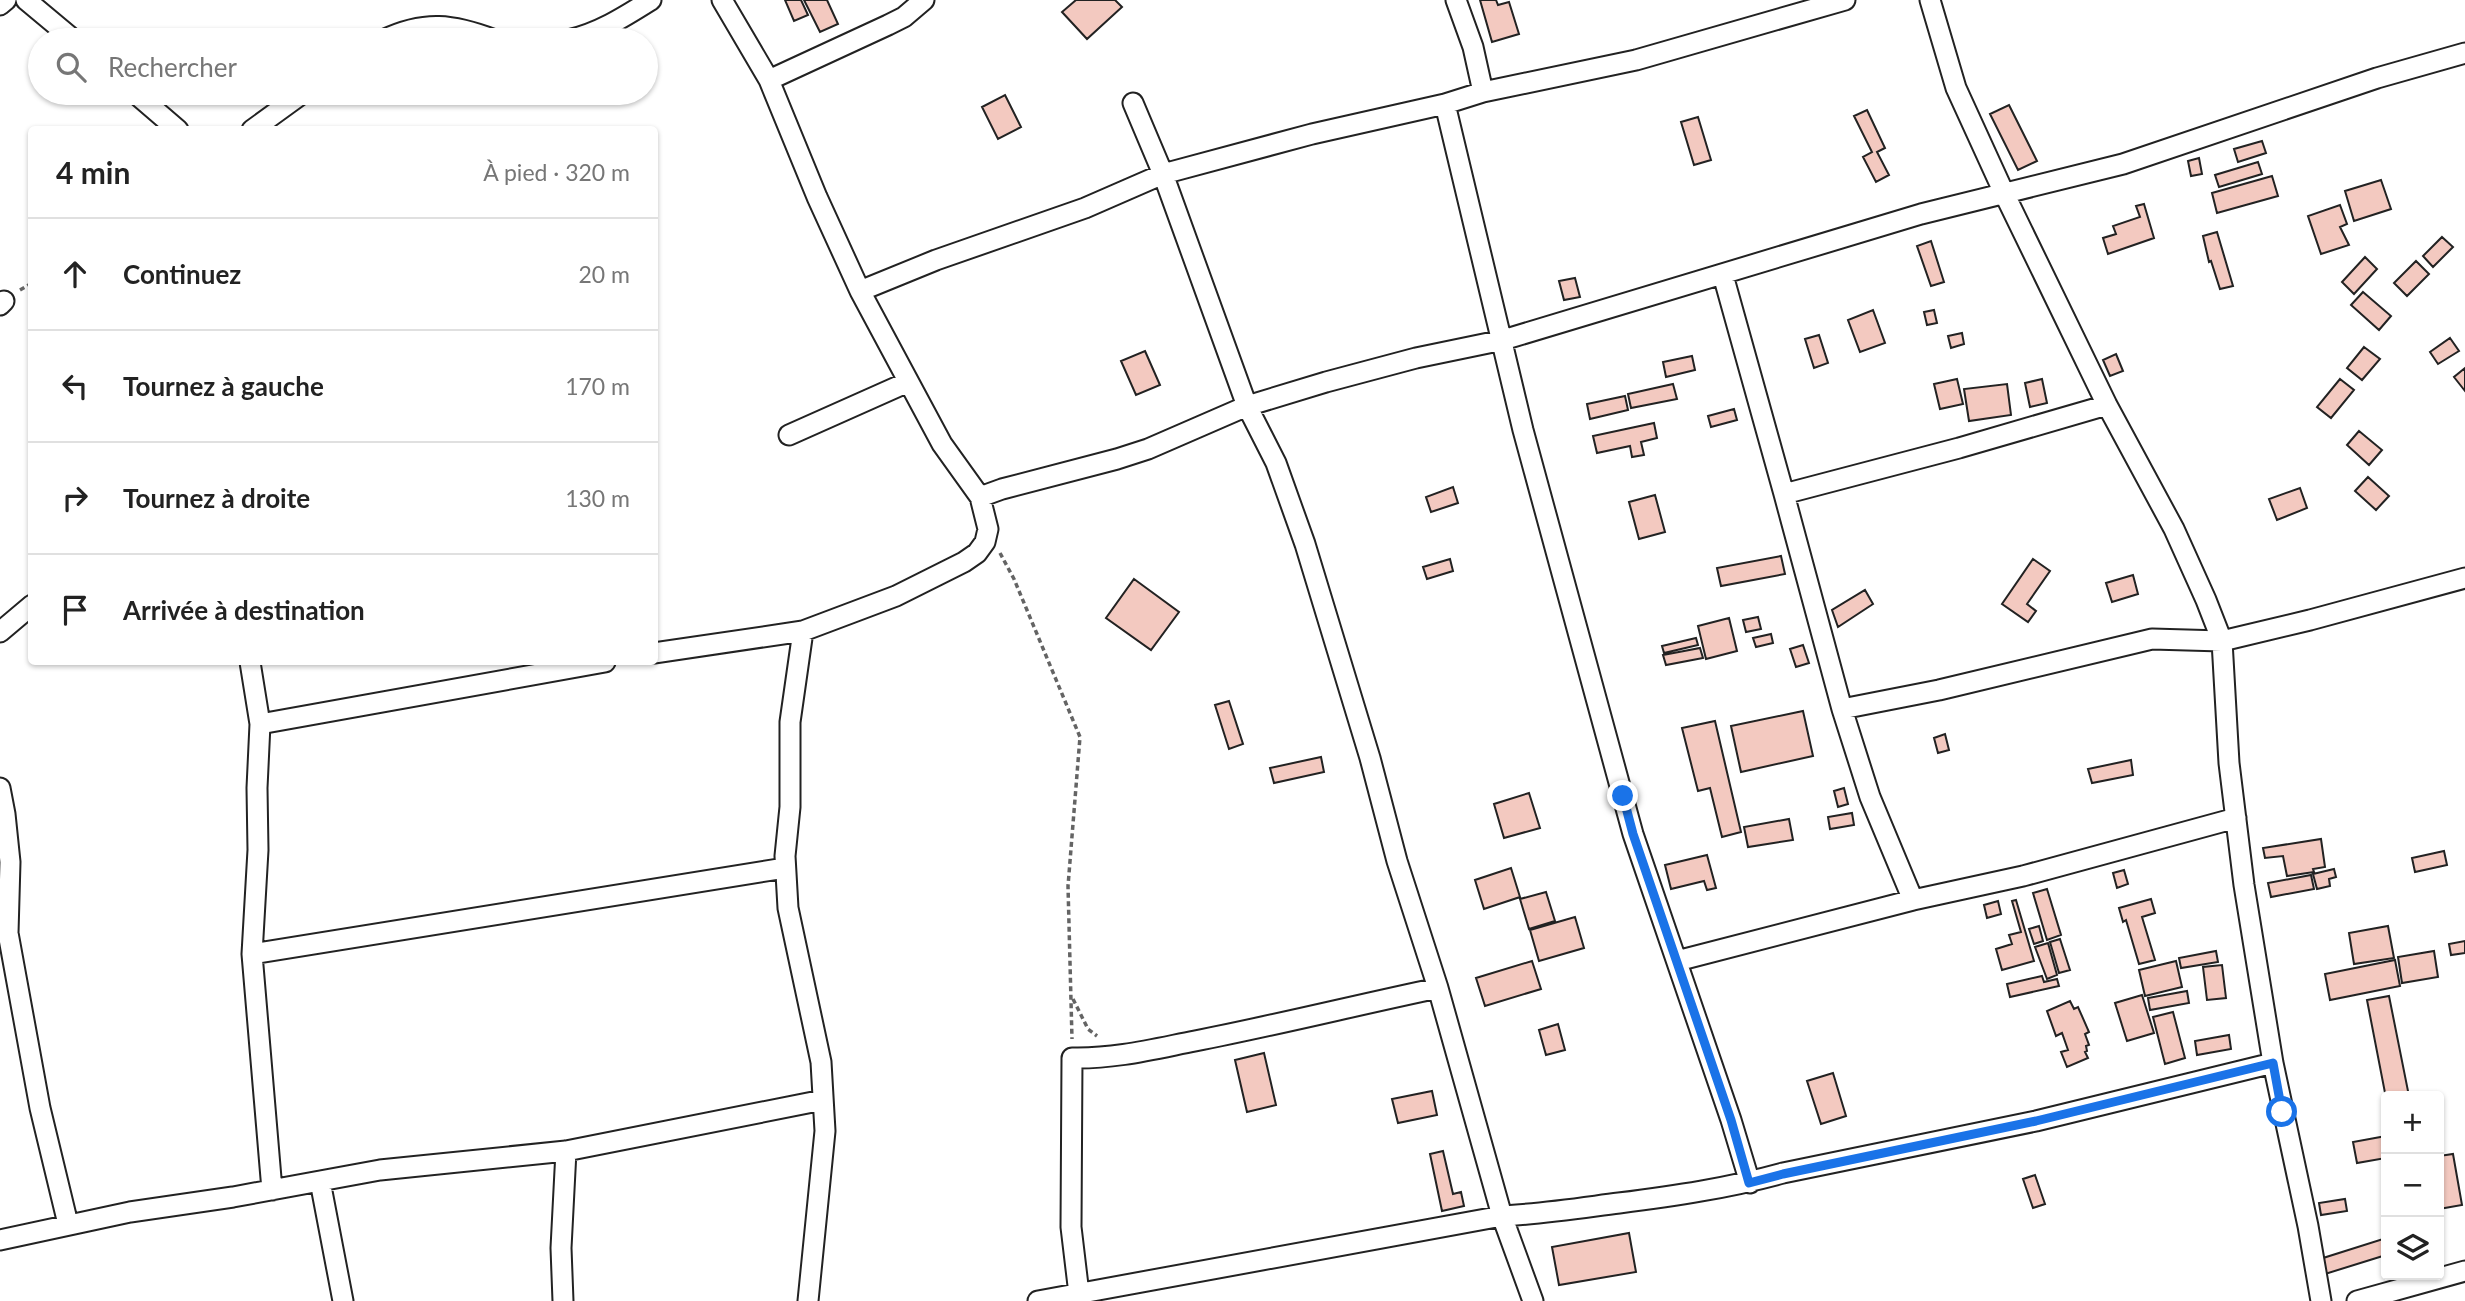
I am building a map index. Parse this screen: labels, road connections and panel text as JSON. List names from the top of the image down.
{
  "page": {
    "search": "Rechercher",
    "heading": ["4 min", "À pied · 320 m"],
    "list": [
      ["Continuez", "20 m"],
      ["Tournez à gauche", "170 m"],
      ["Tournez à droite", "130 m"],
      "Arrivée à destination"
    ],
    "map_buttons": ["+", "−"]
  }
}
